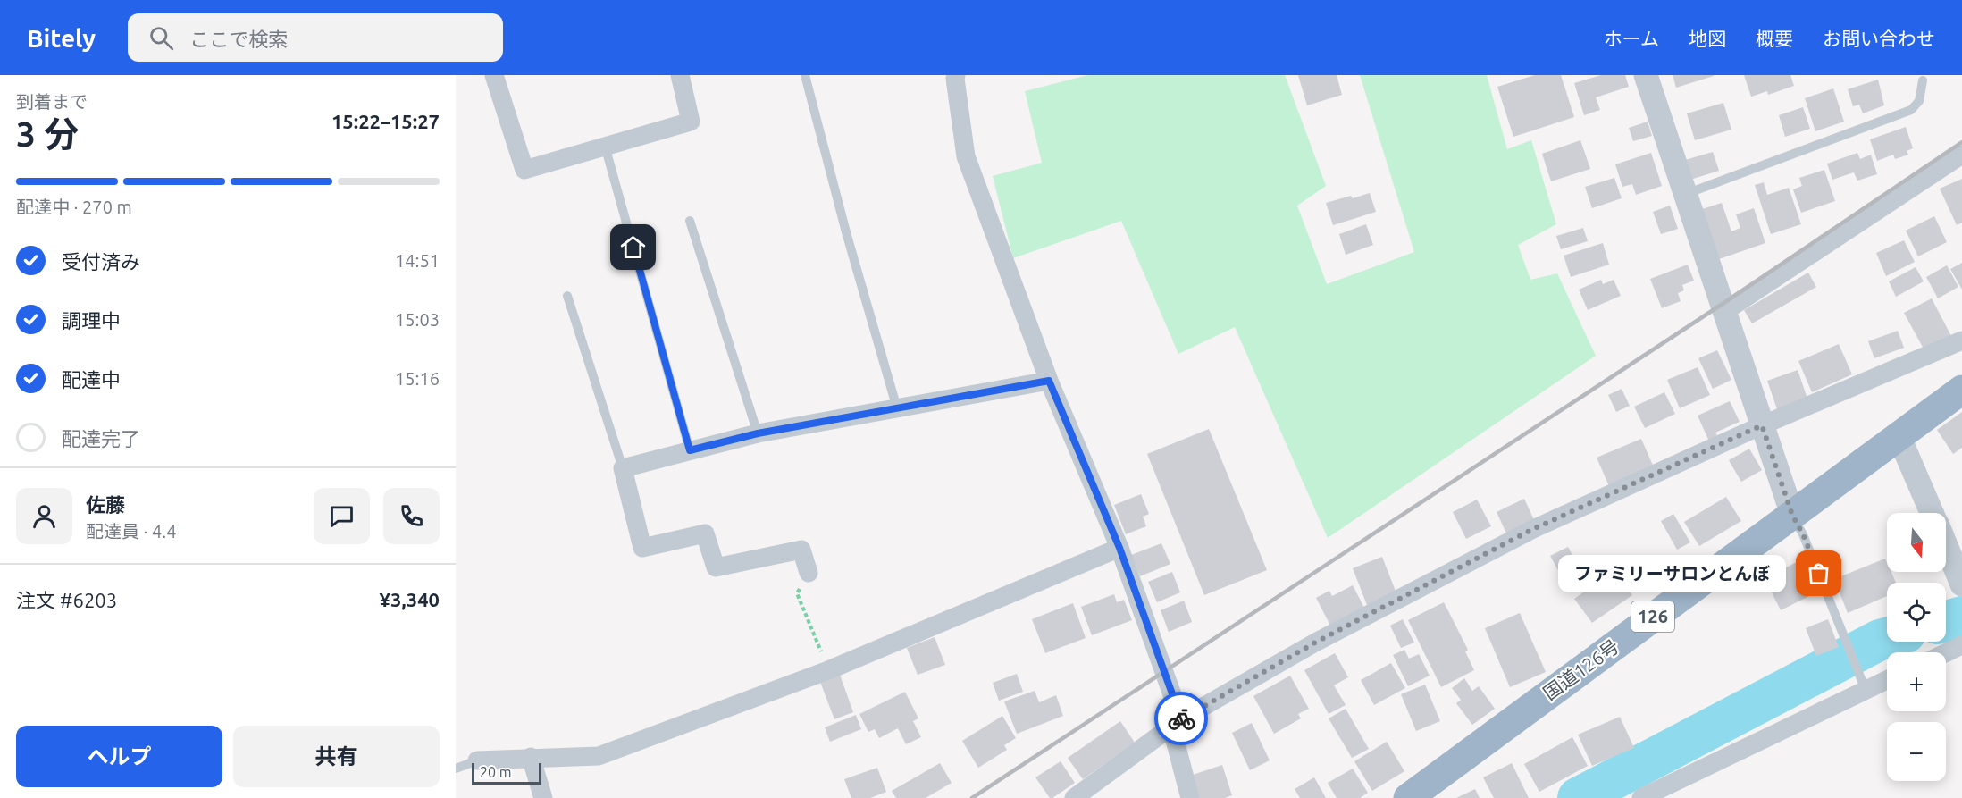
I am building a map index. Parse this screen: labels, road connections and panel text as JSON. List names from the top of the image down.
{
  "streets": {
    "highway": ["126", "国道126号"]
  },
  "places": ["ファミリーサロンとんぼ"],
  "scale_bar": "20 m",
  "north": "bottom",
  "page": {
    "header": "Bitely",
    "search": "ここで検索",
    "nav": [
      "ホーム",
      "地図",
      "概要",
      "お問い合わせ"
    ],
    "heading": ["3 分", "到着まで", "15:22–15:27"],
    "panel": [
      "佐藤",
      "配達員 · 4.4",
      "注文 #6203",
      "¥3,340"
    ],
    "bar": "配達中 · 270 m",
    "list": [
      ["受付済み", "14:51"],
      ["調理中", "15:03"],
      ["配達中", "15:16"],
      "配達完了"
    ],
    "map_buttons": ["+", "−"],
    "bubble": "ファミリーサロンとんぼ",
    "buttons": ["ヘルプ", "共有"],
    "scale": "20 m"
  }
}
